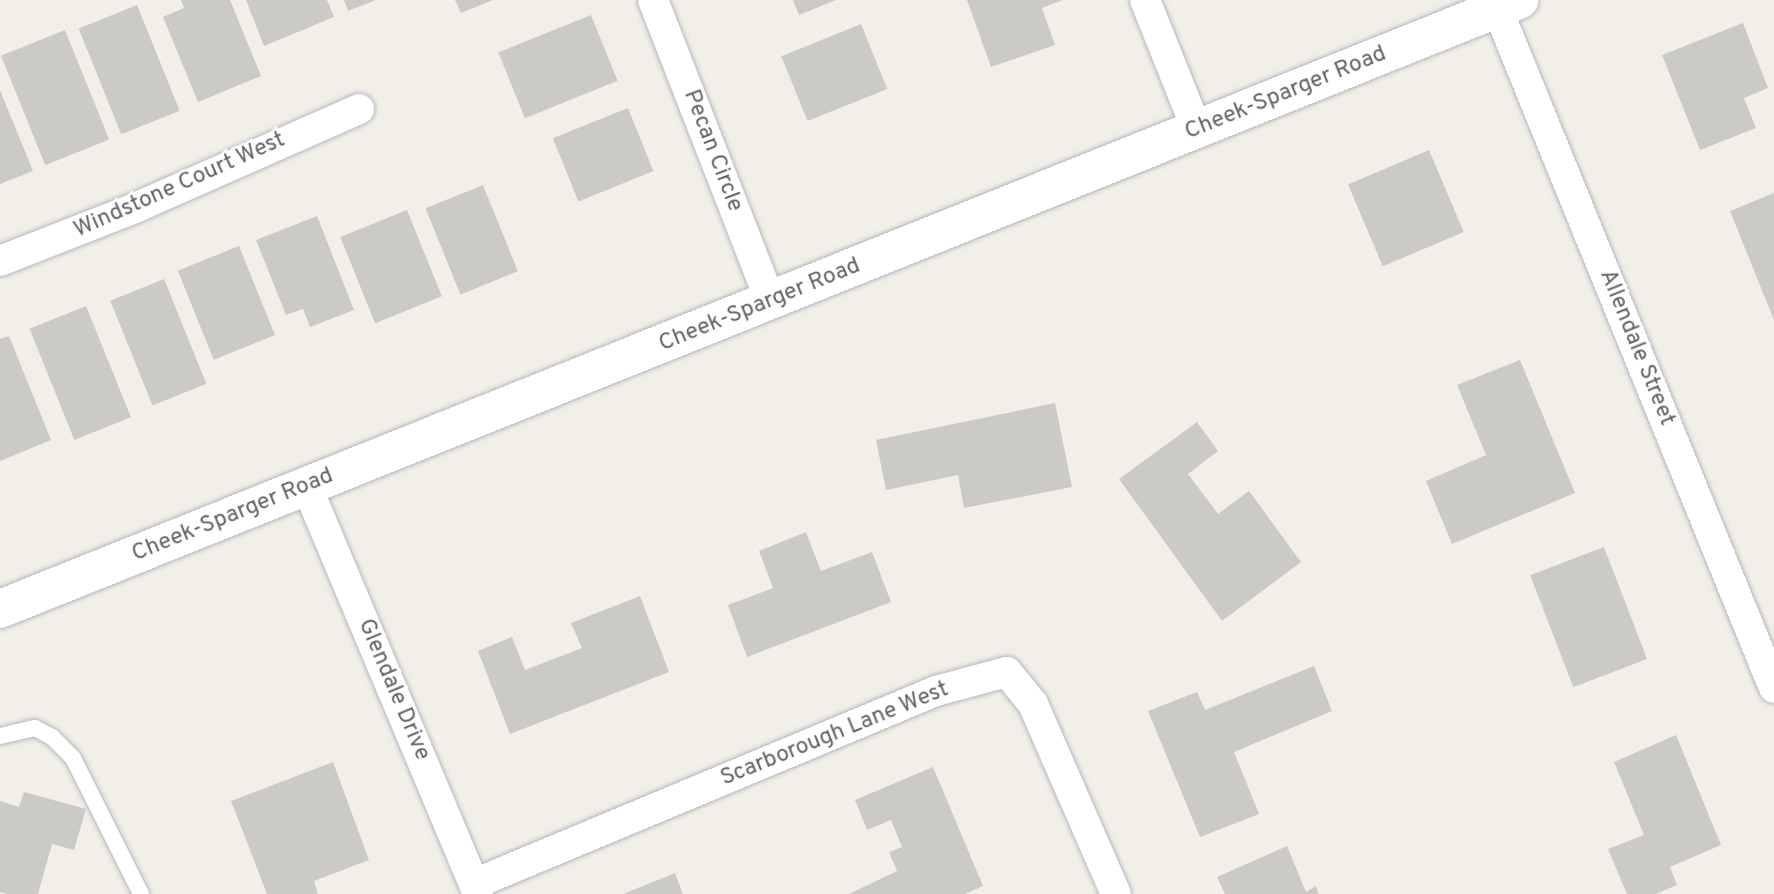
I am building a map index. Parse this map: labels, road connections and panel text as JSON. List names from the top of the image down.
{
  "streets": {
    "main road": ["Cheek-Sparger Road"],
    "street": [
      "Pecan Circle",
      "Windstone Court West",
      "Allendale Street",
      "Glendale Drive",
      "Scarborough Lane West"
    ]
  },
  "crossings": [
    ["Cheek-Sparger Road", "Pecan Circle"],
    ["Cheek-Sparger Road", "Allendale Street"],
    ["Cheek-Sparger Road", "Glendale Drive"],
    ["Glendale Drive", "Scarborough Lane West"]
  ]
}
